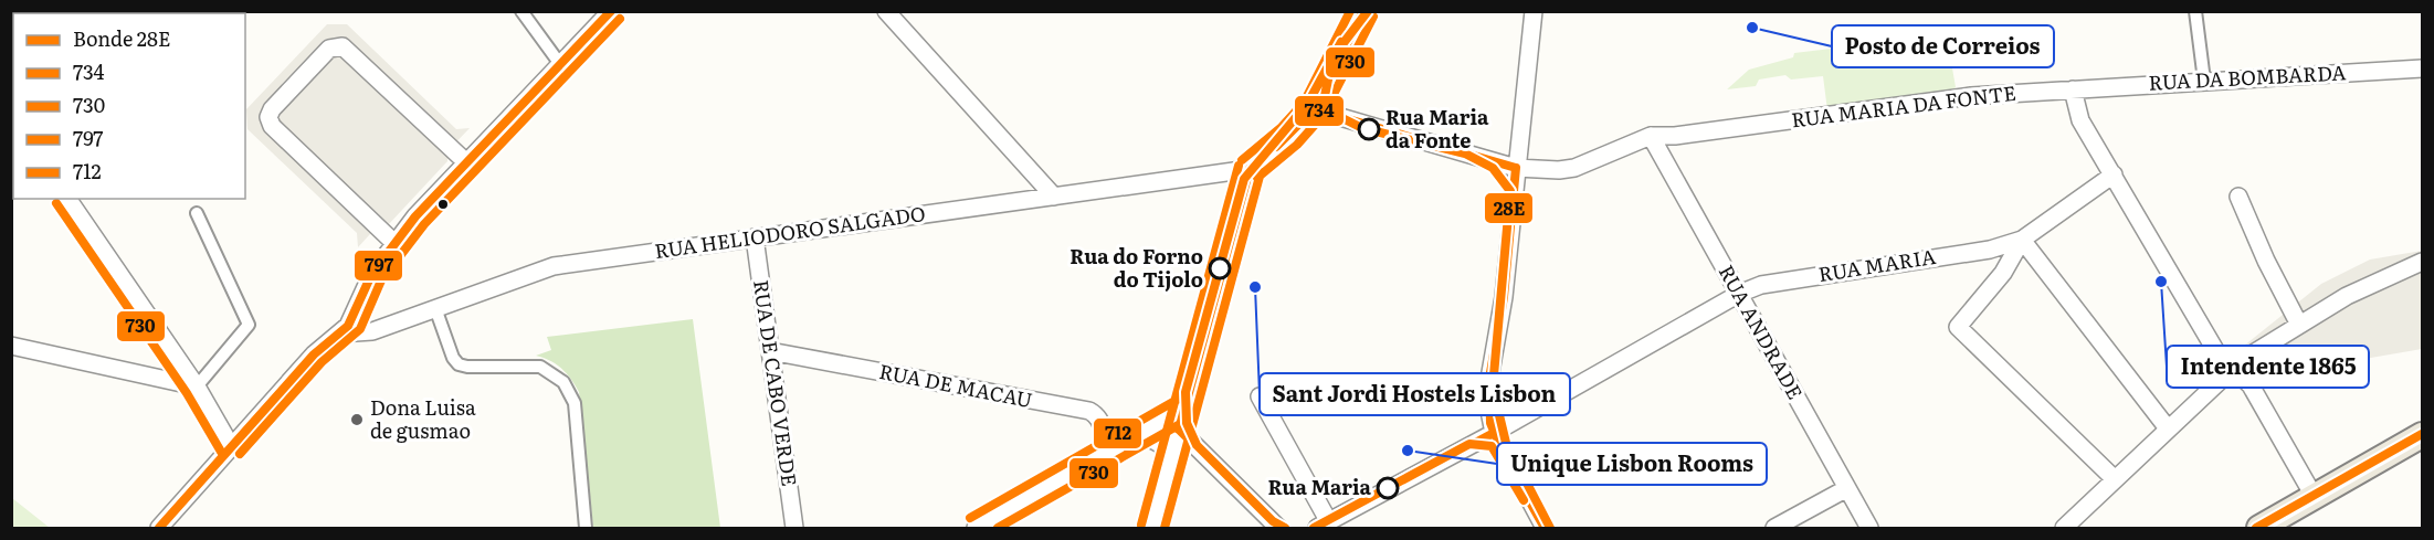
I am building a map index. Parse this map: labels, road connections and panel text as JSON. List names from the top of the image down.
{
  "streets": {
    "street": [
      "RUA DA BOMBARDA",
      "RUA MARIA DA FONTE",
      "RUA HELIODORO SALGADO",
      "RUA MARIA",
      "RUA ANDRADE",
      "RUA DE CABO VERDE",
      "RUA DE MACAU"
    ]
  },
  "crossings": [
    ["RUA DA BOMBARDA", "RUA MARIA DA FONTE"],
    ["RUA MARIA DA FONTE", "RUA ANDRADE"],
    ["RUA HELIODORO SALGADO", "RUA DE CABO VERDE"],
    ["RUA MARIA", "RUA ANDRADE"],
    ["RUA DE CABO VERDE", "RUA DE MACAU"]
  ],
  "places": [
    "Posto de Correios",
    "Rua Maria da Fonte",
    "Rua do Forno do Tijolo",
    "Intendente 1865",
    "Sant Jordi Hostels Lisbon",
    "Dona Luisa de gusmao",
    "Unique Lisbon Rooms",
    "Rua Maria"
  ],
  "lines": [
    "tram line 28E",
    "transit line 734",
    "transit line 797",
    "transit line 712",
    "transit line 730"
  ],
  "legend": [
    "Bonde 28E",
    "734",
    "730",
    "797",
    "712"
  ]
}
